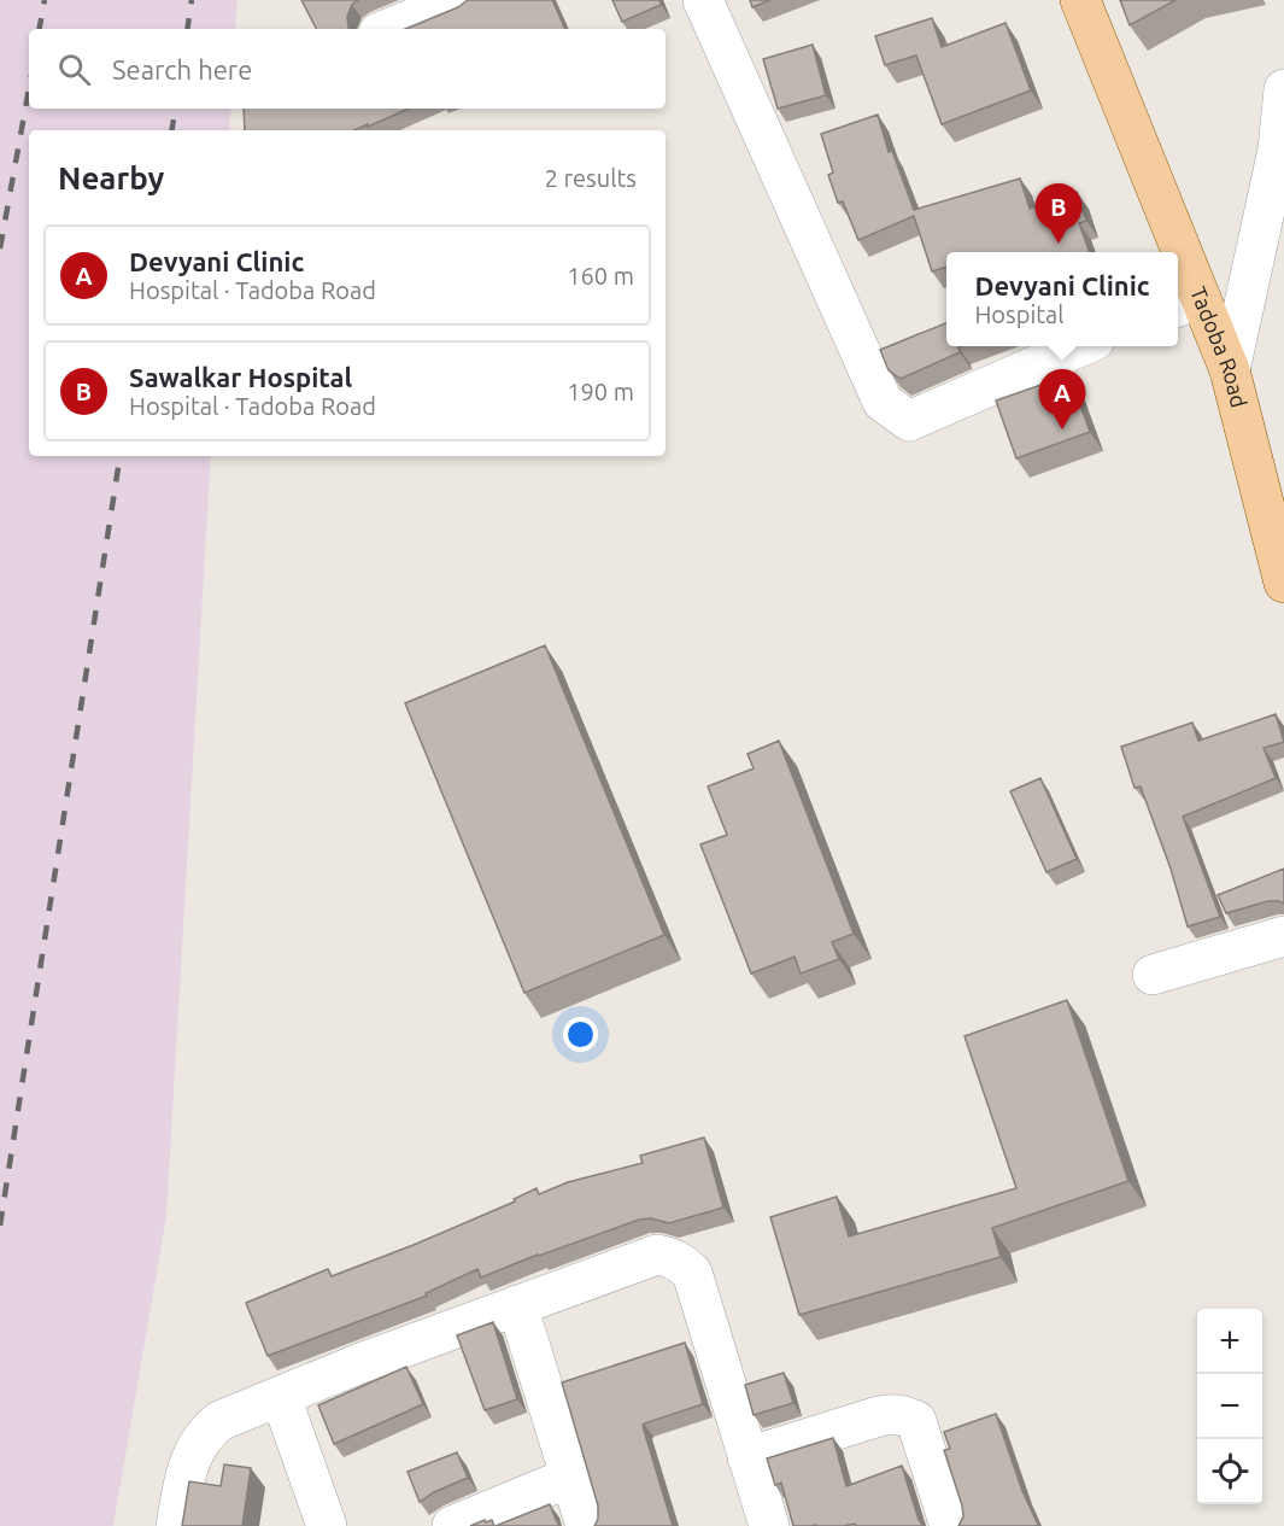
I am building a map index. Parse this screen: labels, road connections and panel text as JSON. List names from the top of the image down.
{
  "streets": {
    "main road": ["Tadoba Road"]
  },
  "page": {
    "search": "Search here",
    "heading": ["Nearby", "2 results"],
    "pins": ["B", "A"],
    "list": [
      {
        "mark": "A",
        "name": "Devyani Clinic",
        "note": "Hospital · Tadoba Road",
        "value": "160 m"
      },
      {
        "mark": "B",
        "name": "Sawalkar Hospital",
        "note": "Hospital · Tadoba Road",
        "value": "190 m"
      }
    ],
    "popup": ["Devyani Clinic", "Hospital"],
    "map_buttons": ["+", "−"]
  }
}
